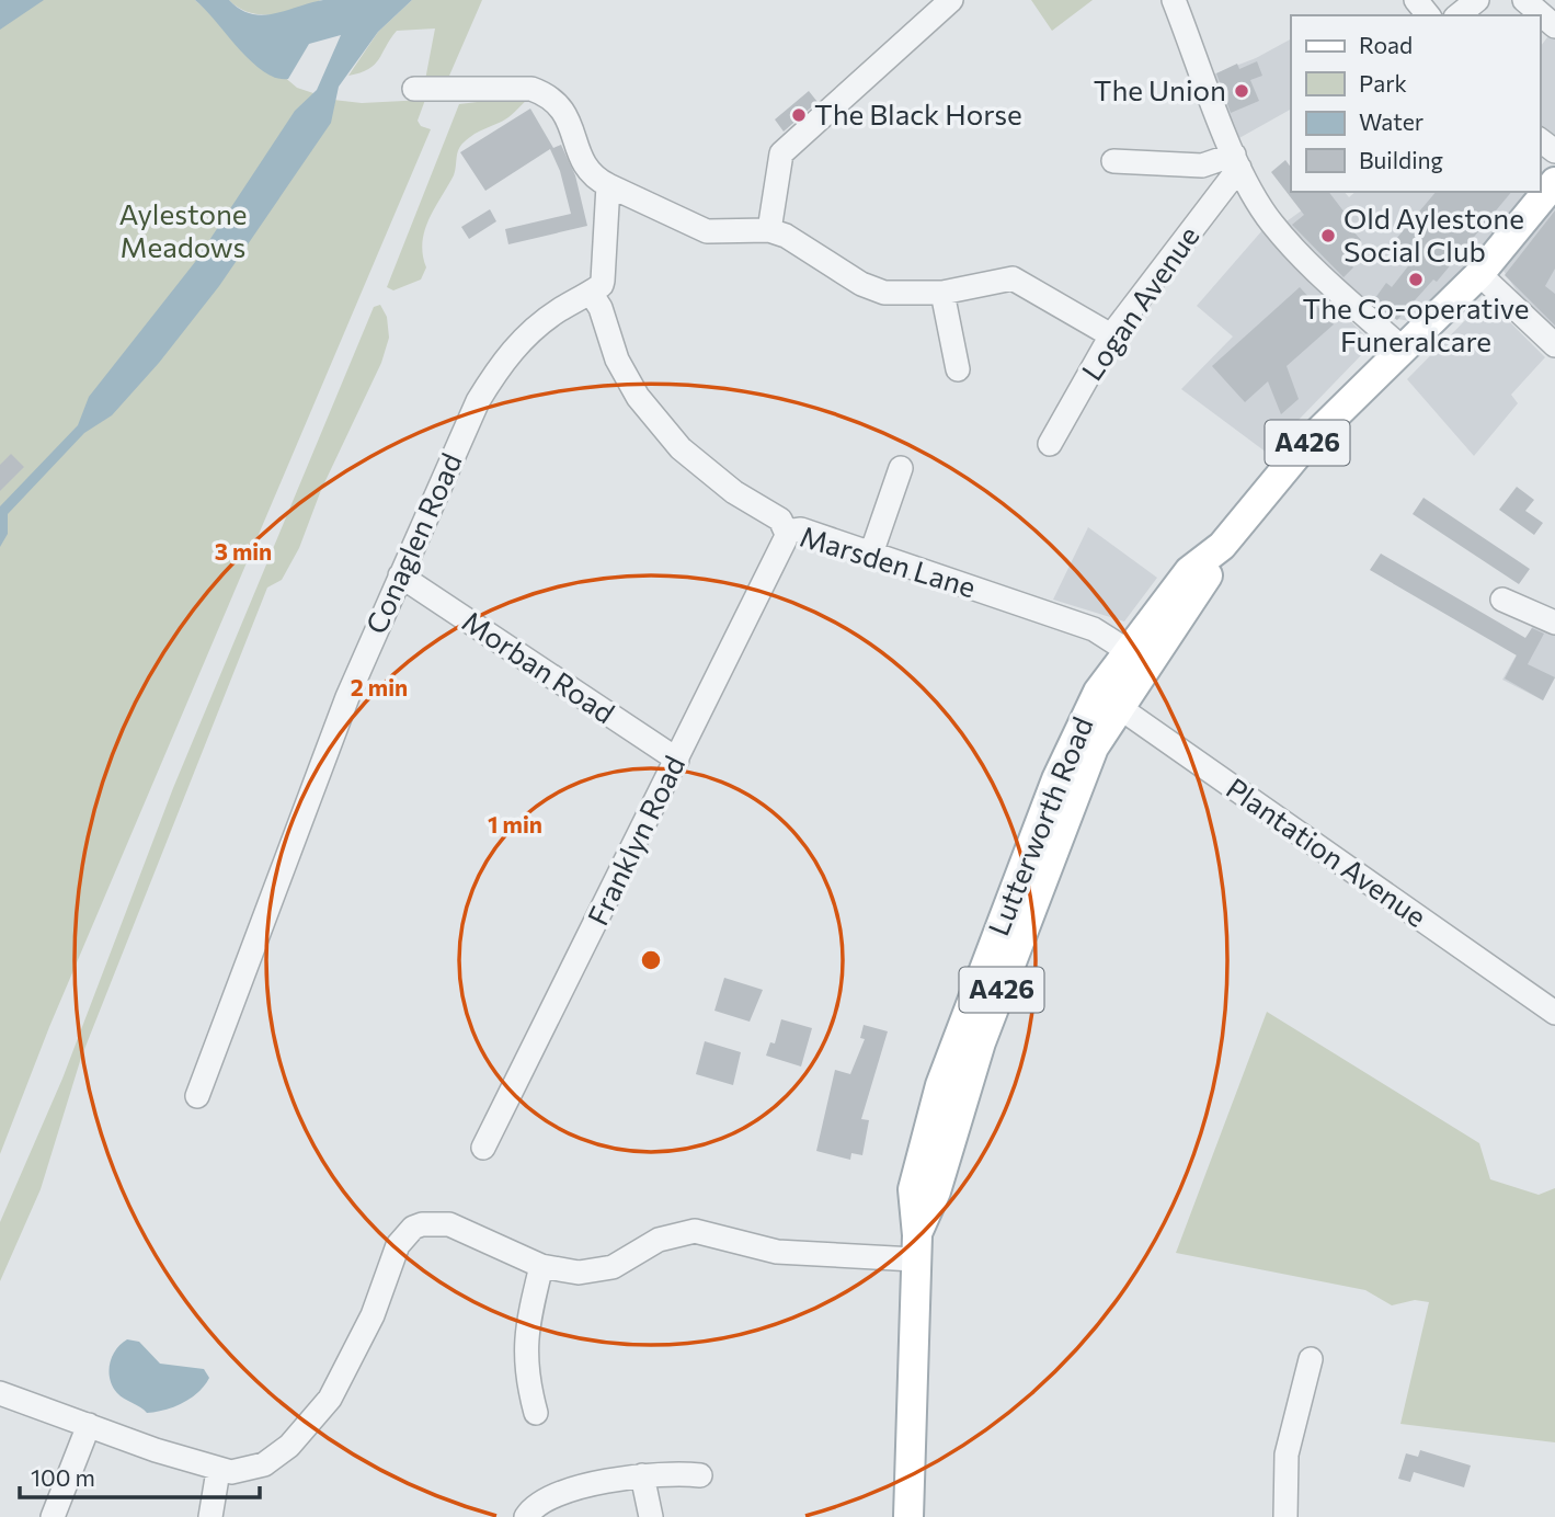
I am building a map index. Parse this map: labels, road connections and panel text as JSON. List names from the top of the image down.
{
  "streets": {
    "main road": ["A426", "Lutterworth Road"],
    "street": [
      "Logan Avenue",
      "Conaglen Road",
      "Marsden Lane",
      "Morban Road",
      "Franklyn Road",
      "Plantation Avenue"
    ]
  },
  "crossings": [
    ["A426", "Lutterworth Road"],
    ["Conaglen Road", "Marsden Lane"],
    ["Conaglen Road", "Morban Road"],
    ["Marsden Lane", "Lutterworth Road"],
    ["Marsden Lane", "Franklyn Road"],
    ["Morban Road", "Franklyn Road"],
    ["Lutterworth Road", "Plantation Avenue"]
  ],
  "parks": ["Aylestone Meadows"],
  "places": [
    "The Union",
    "The Black Horse",
    "Old Aylestone Social Club",
    "The Co-operative Funeralcare"
  ],
  "legend": [
    "Road",
    "Park",
    "Water",
    "Building"
  ],
  "scale_bar": "100 m",
  "rings": ["3 min", "2 min", "1 min"]
}
